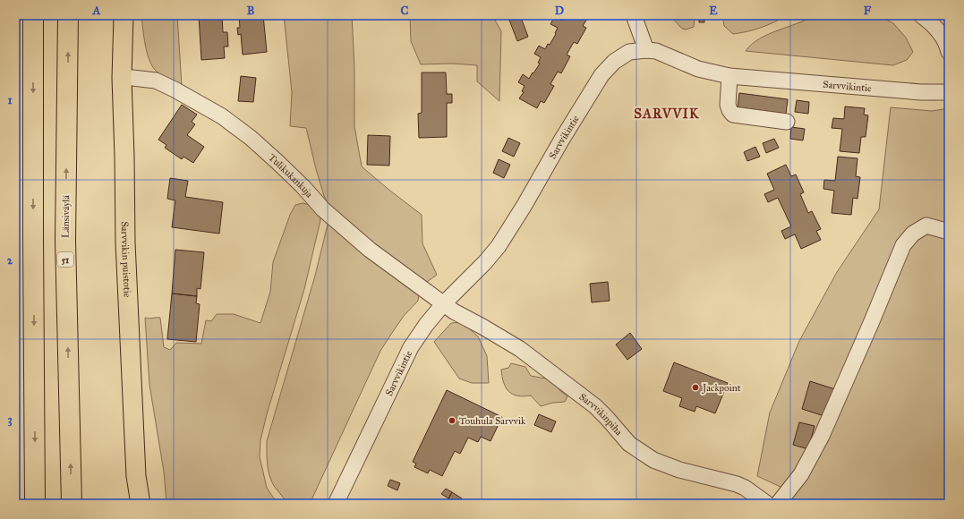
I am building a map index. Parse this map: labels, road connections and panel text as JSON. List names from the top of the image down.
{
  "streets": {
    "highway": ["Länsiväylä", "51"],
    "main road": ["Sarvvikin puistotie"],
    "street": ["Sarvvikintie", "Tulikukankuja", "Sarvvikinpiha"]
  },
  "crossings": [
    ["Sarvvikintie", "Tulikukankuja"],
    ["Sarvvikintie", "Sarvvikinpiha"],
    ["Tulikukankuja", "Sarvvikin puistotie"],
    ["Tulikukankuja", "Sarvvikinpiha"]
  ],
  "districts": ["SARVVIK"],
  "places": ["Jackpoint", "Touhula Sarvvik"],
  "grid": {
    "columns": [
      "A",
      "B",
      "C",
      "D",
      "E",
      "F"
    ],
    "rows": ["1", "2", "3"]
  }
}
